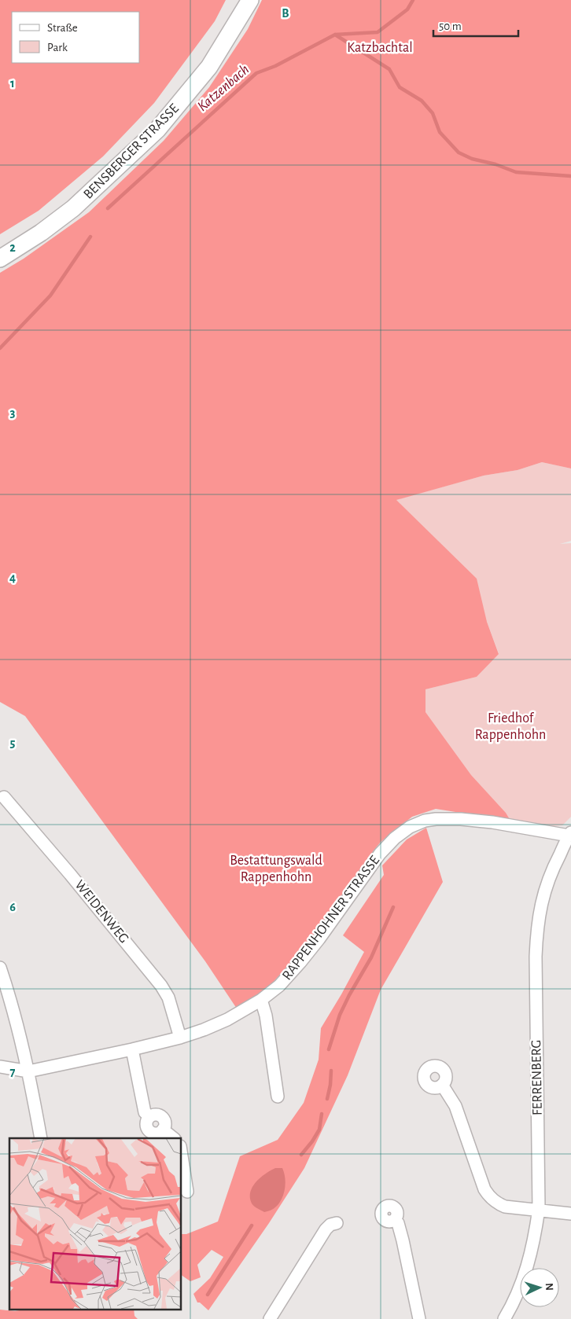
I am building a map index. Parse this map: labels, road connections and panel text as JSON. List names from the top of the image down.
{
  "streets": {
    "main road": ["BENSBERGER STRASSE"],
    "street": ["WEIDENWEG", "RAPPENHOHNER STRASSE", "FERRENBERG"]
  },
  "crossings": [
    ["WEIDENWEG", "RAPPENHOHNER STRASSE"],
    ["RAPPENHOHNER STRASSE", "FERRENBERG"]
  ],
  "water": ["Katzenbach"],
  "parks": ["Katzbachtal", "Friedhof Rappenhohn", "Bestattungswald Rappenhohn"],
  "legend": ["Straße", "Park"],
  "scale_bar": "50 m",
  "north": "right",
  "grid": {
    "columns": ["B"],
    "rows": [
      "1",
      "2",
      "3",
      "4",
      "5",
      "6",
      "7"
    ]
  }
}
